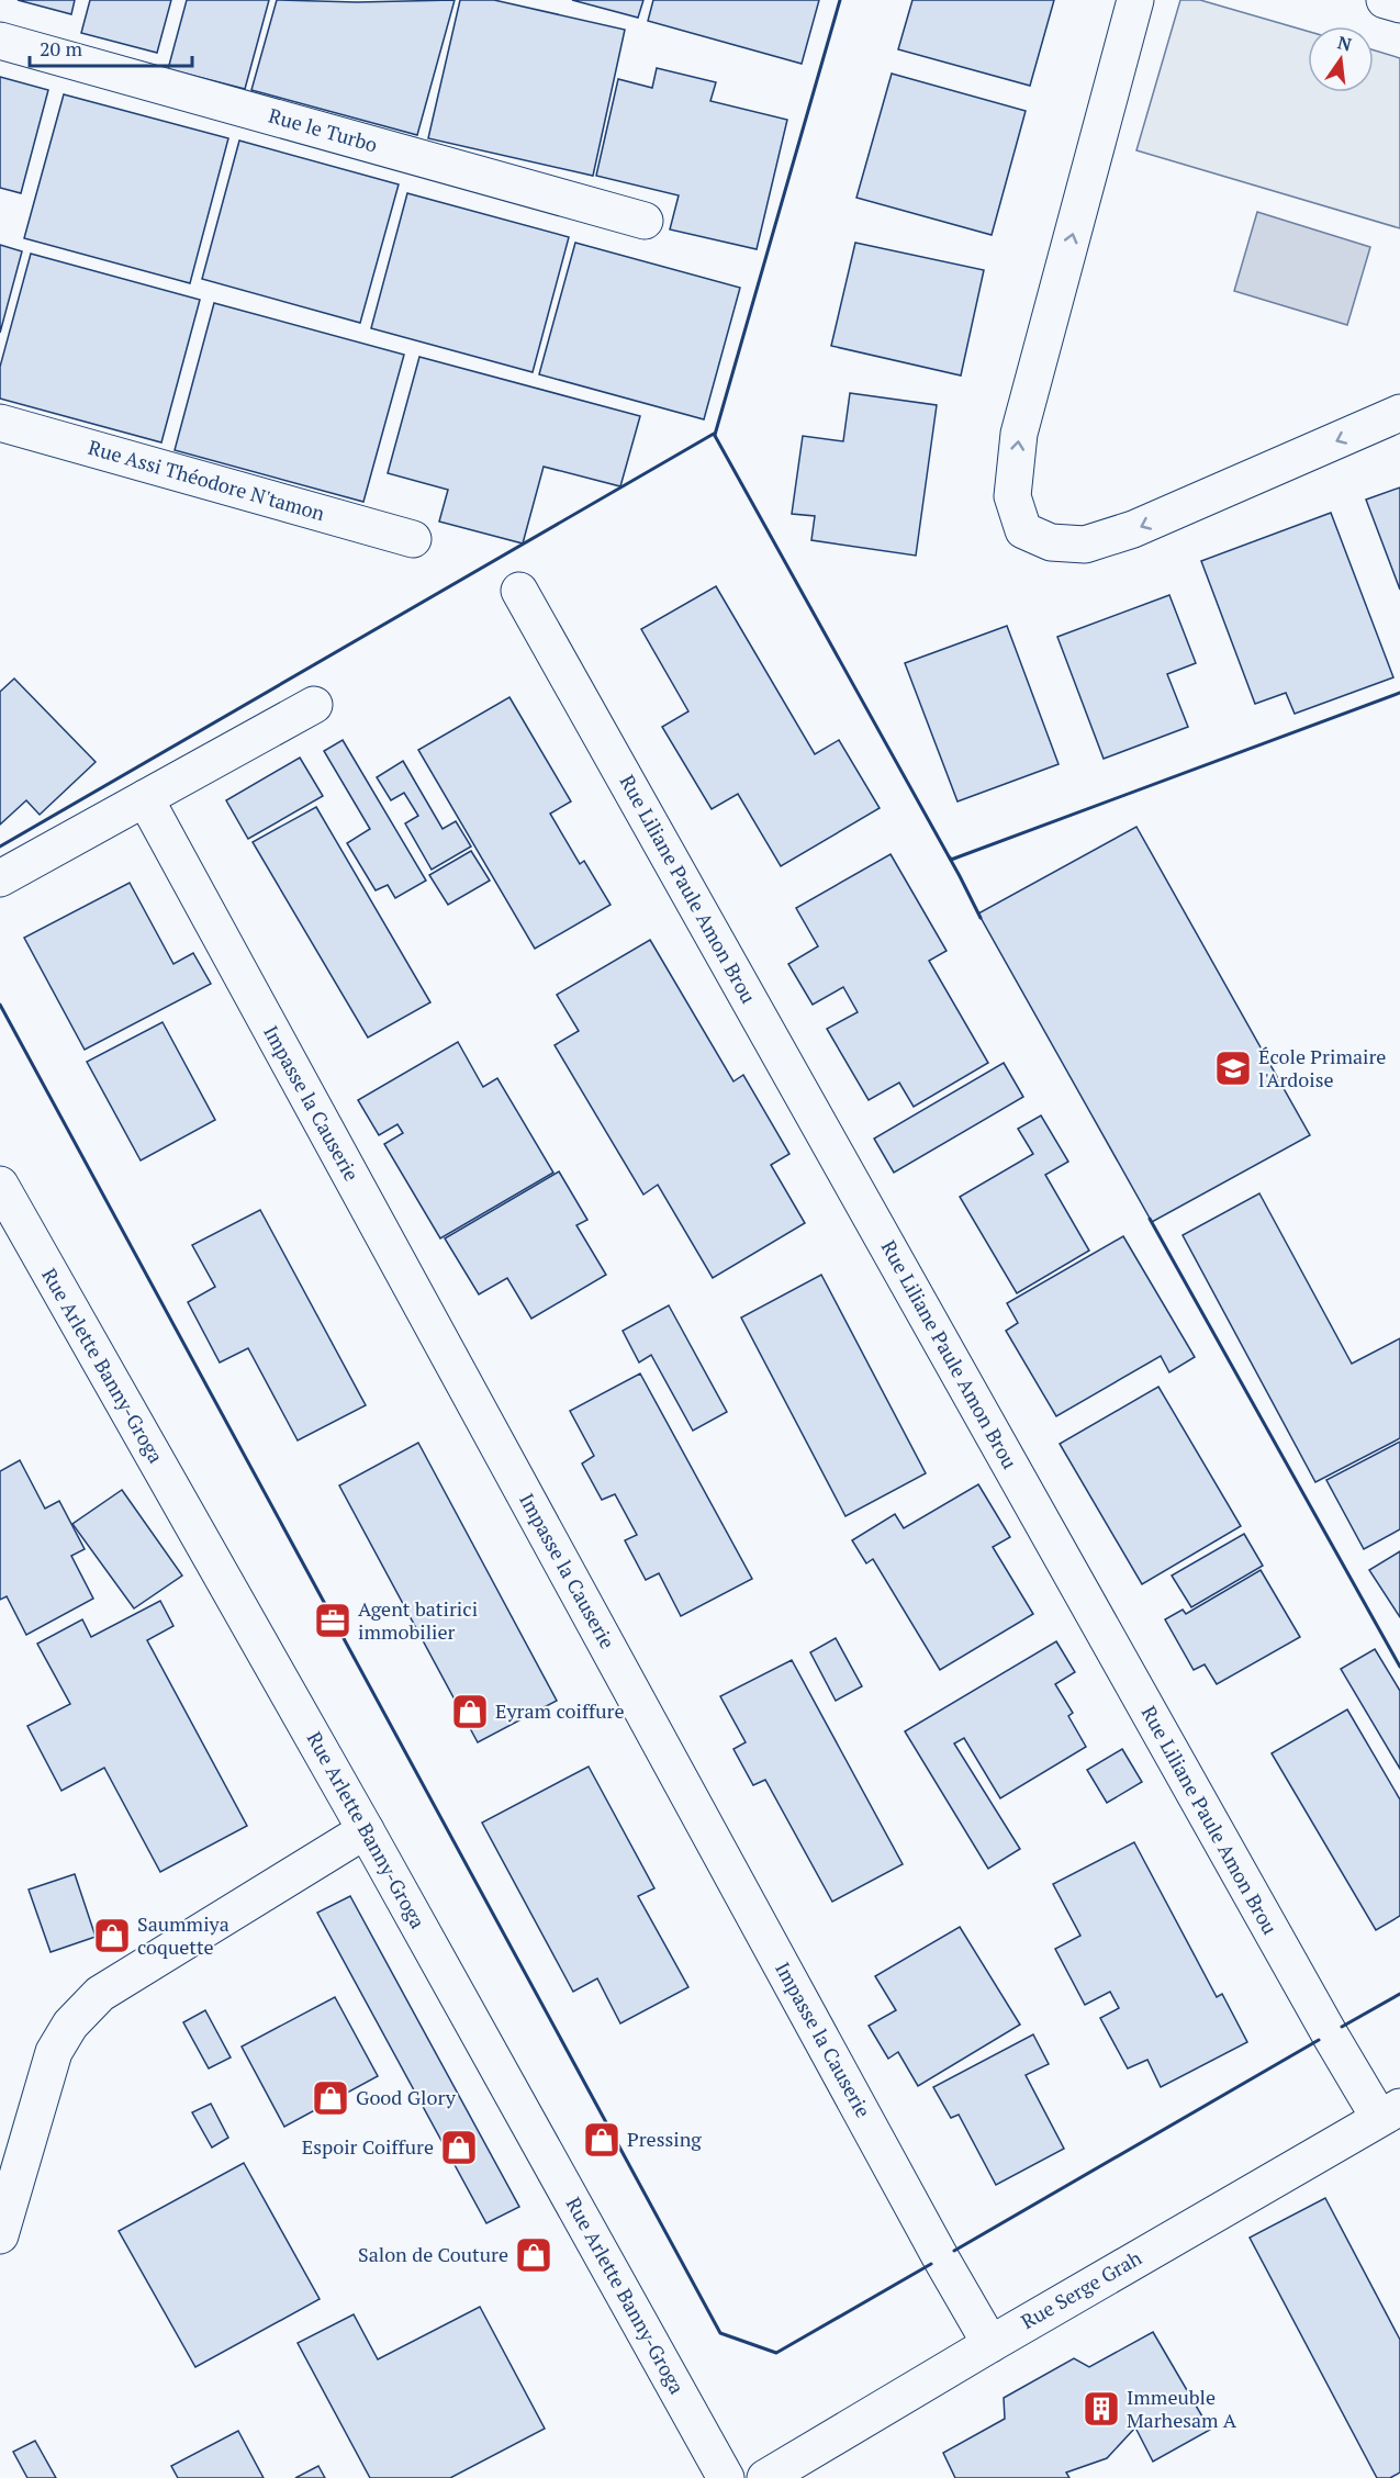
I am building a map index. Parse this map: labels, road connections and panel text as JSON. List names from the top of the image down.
{
  "streets": {
    "street": [
      "Rue le Turbo",
      "Rue Assi Théodore N'tamon",
      "Rue Liliane Paule Amon Brou",
      "Impasse la Causerie",
      "Rue Arlette Banny-Groga",
      "Rue Serge Grah"
    ]
  },
  "crossings": [
    ["Rue Liliane Paule Amon Brou", "Rue Serge Grah"],
    ["Impasse la Causerie", "Rue Serge Grah"]
  ],
  "places": {
    "school or university": ["École Primaire l'Ardoise"],
    "office": ["Agent batirici immobilier"],
    "shop": [
      "Eyram coiffure",
      "Saummiya coquette",
      "Good Glory",
      "Pressing",
      "Espoir Coiffure",
      "Salon de Couture"
    ],
    "building": ["Immeuble Marhesam A"]
  },
  "scale_bar": "20 m",
  "north": "top"
}
